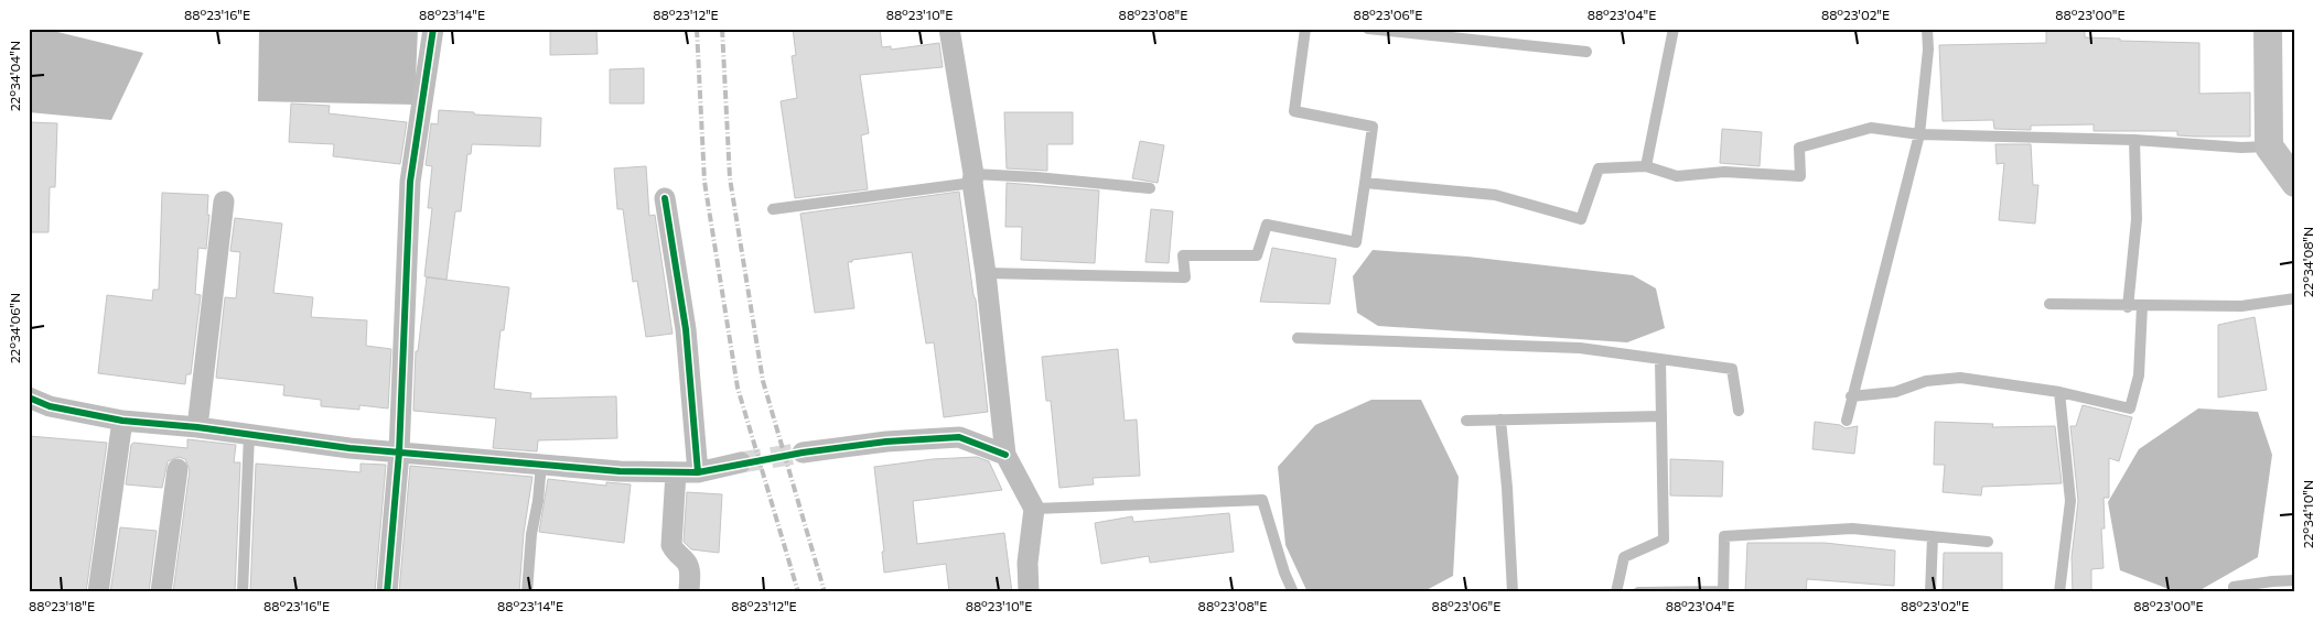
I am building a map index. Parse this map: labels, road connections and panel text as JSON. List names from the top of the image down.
{
  "coordinates": [
    "88°23'16\"E",
    "88°23'14\"E",
    "88°23'12\"E",
    "88°23'10\"E",
    "88°23'08\"E",
    "88°23'06\"E",
    "88°23'04\"E",
    "88°23'02\"E",
    "88°23'00\"E",
    "22°34'04\"N",
    "22°34'08\"N",
    "22°34'06\"N",
    "22°34'10\"N",
    "88°23'18\"E"
  ]
}
